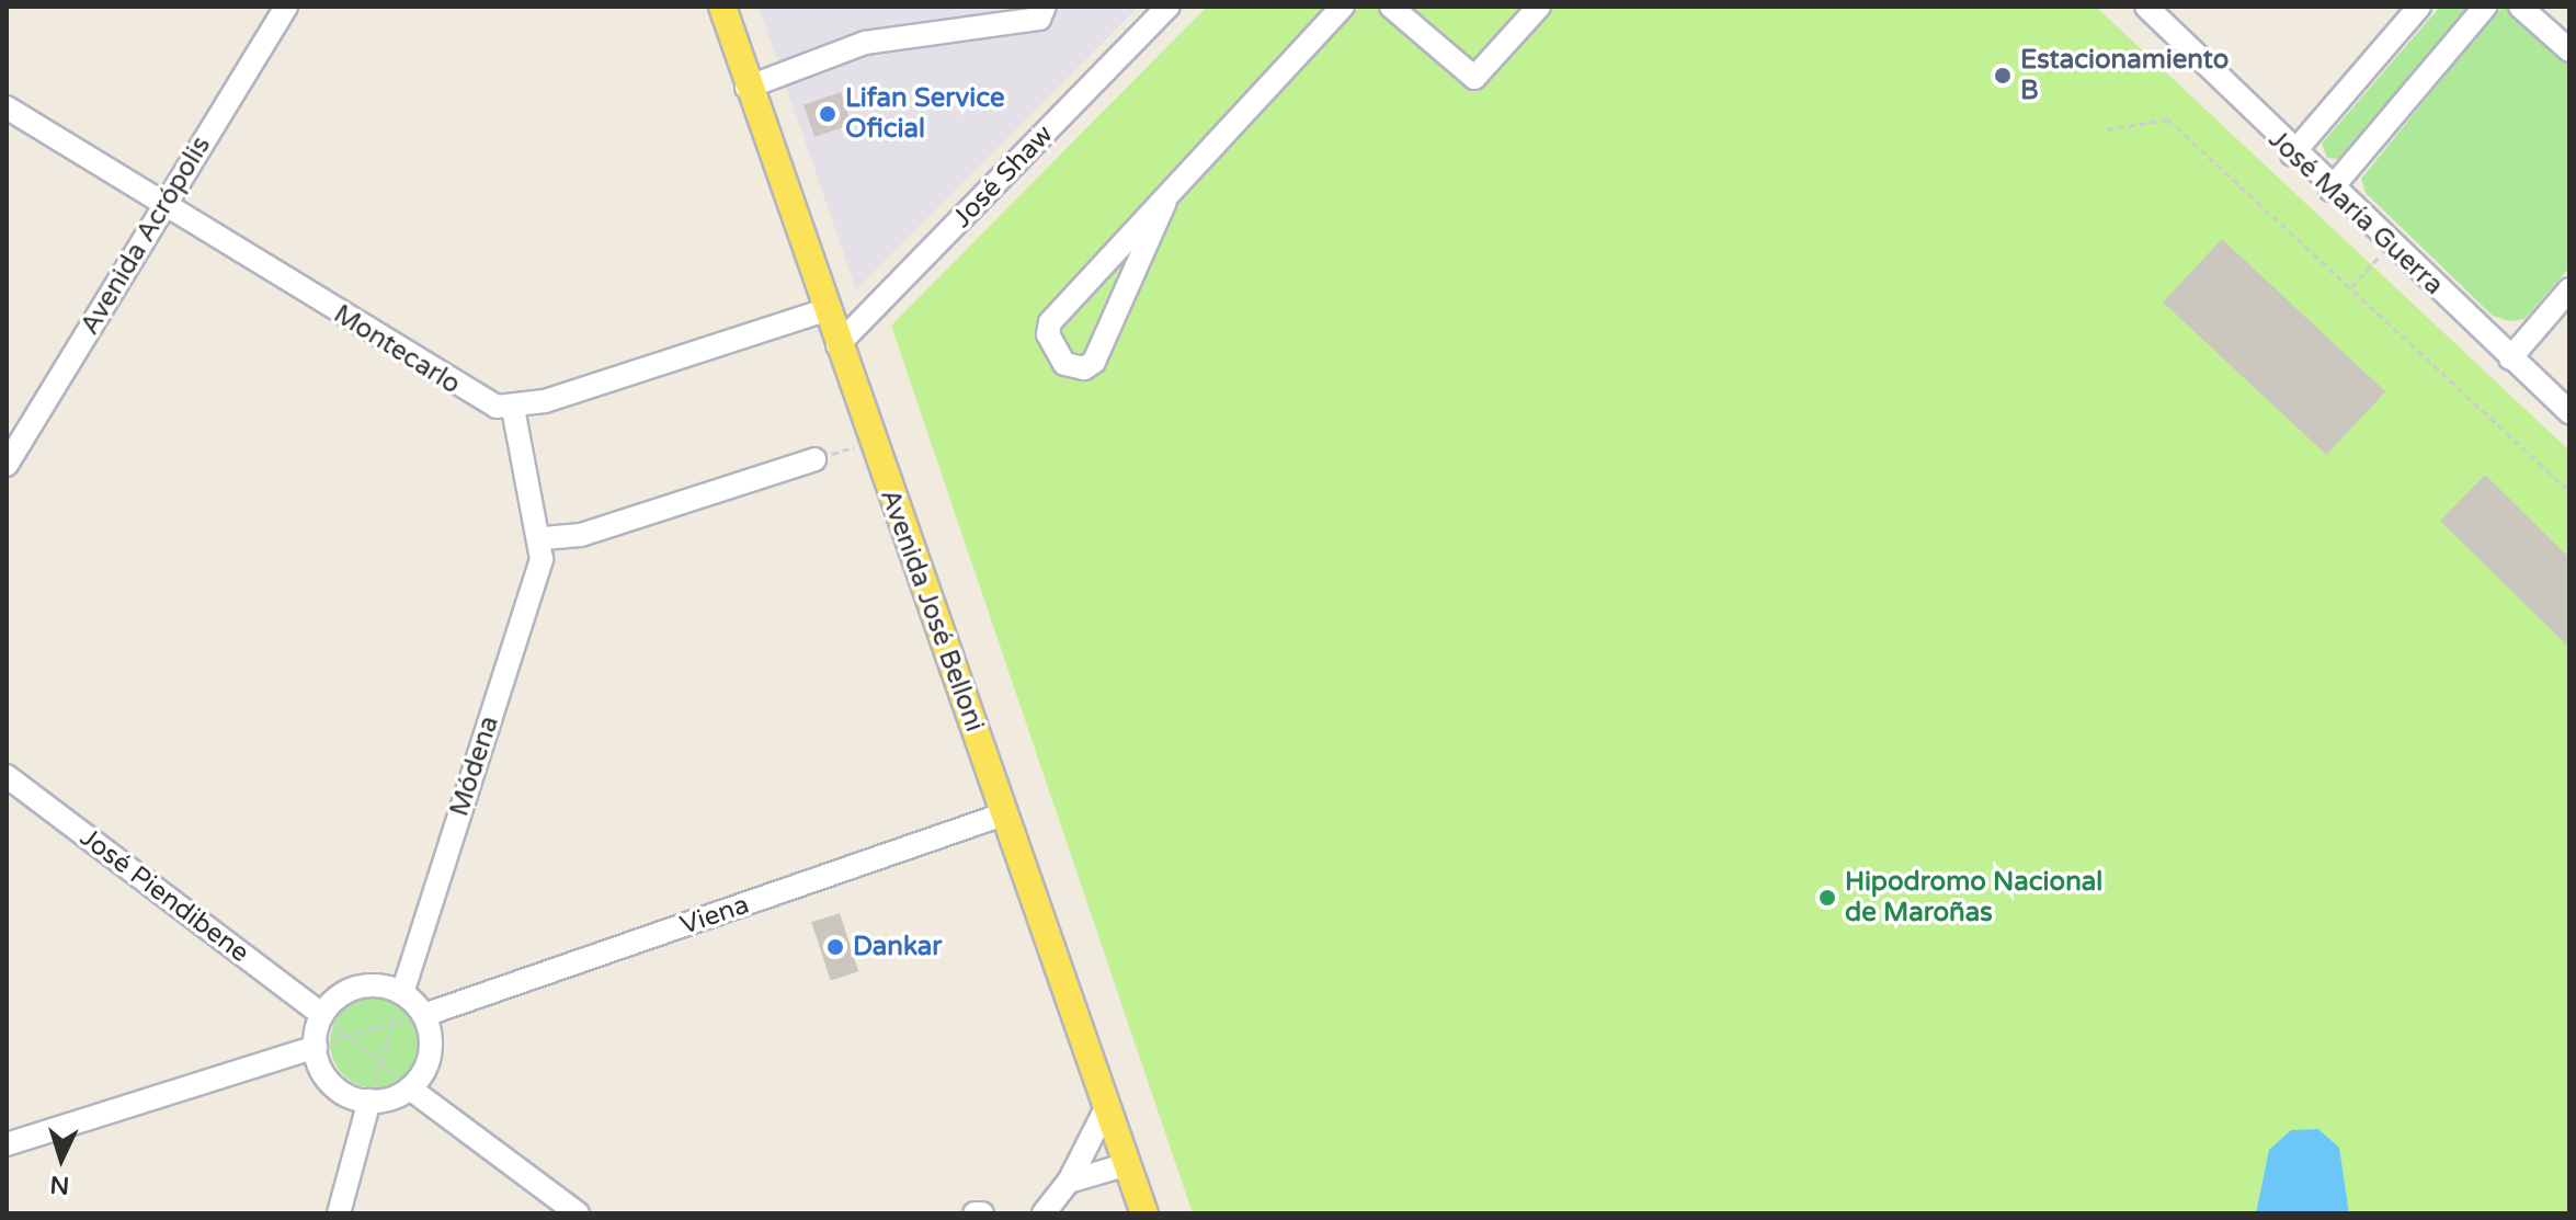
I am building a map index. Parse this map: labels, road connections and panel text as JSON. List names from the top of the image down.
{
  "streets": {
    "main road": ["Avenida José Belloni"],
    "street": [
      "José Shaw",
      "José María Guerra",
      "Avenida Acrópolis",
      "Montecarlo",
      "Módena",
      "José Piendibene",
      "Viena"
    ]
  },
  "crossings": [
    ["José Shaw", "Avenida José Belloni"],
    ["Avenida Acrópolis", "Montecarlo"],
    ["Avenida José Belloni", "Viena"]
  ],
  "places": [
    "Estacionamiento B",
    "Lifan Service Oficial",
    "Hipodromo Nacional de Maroñas",
    "Dankar"
  ],
  "north": "bottom"
}
